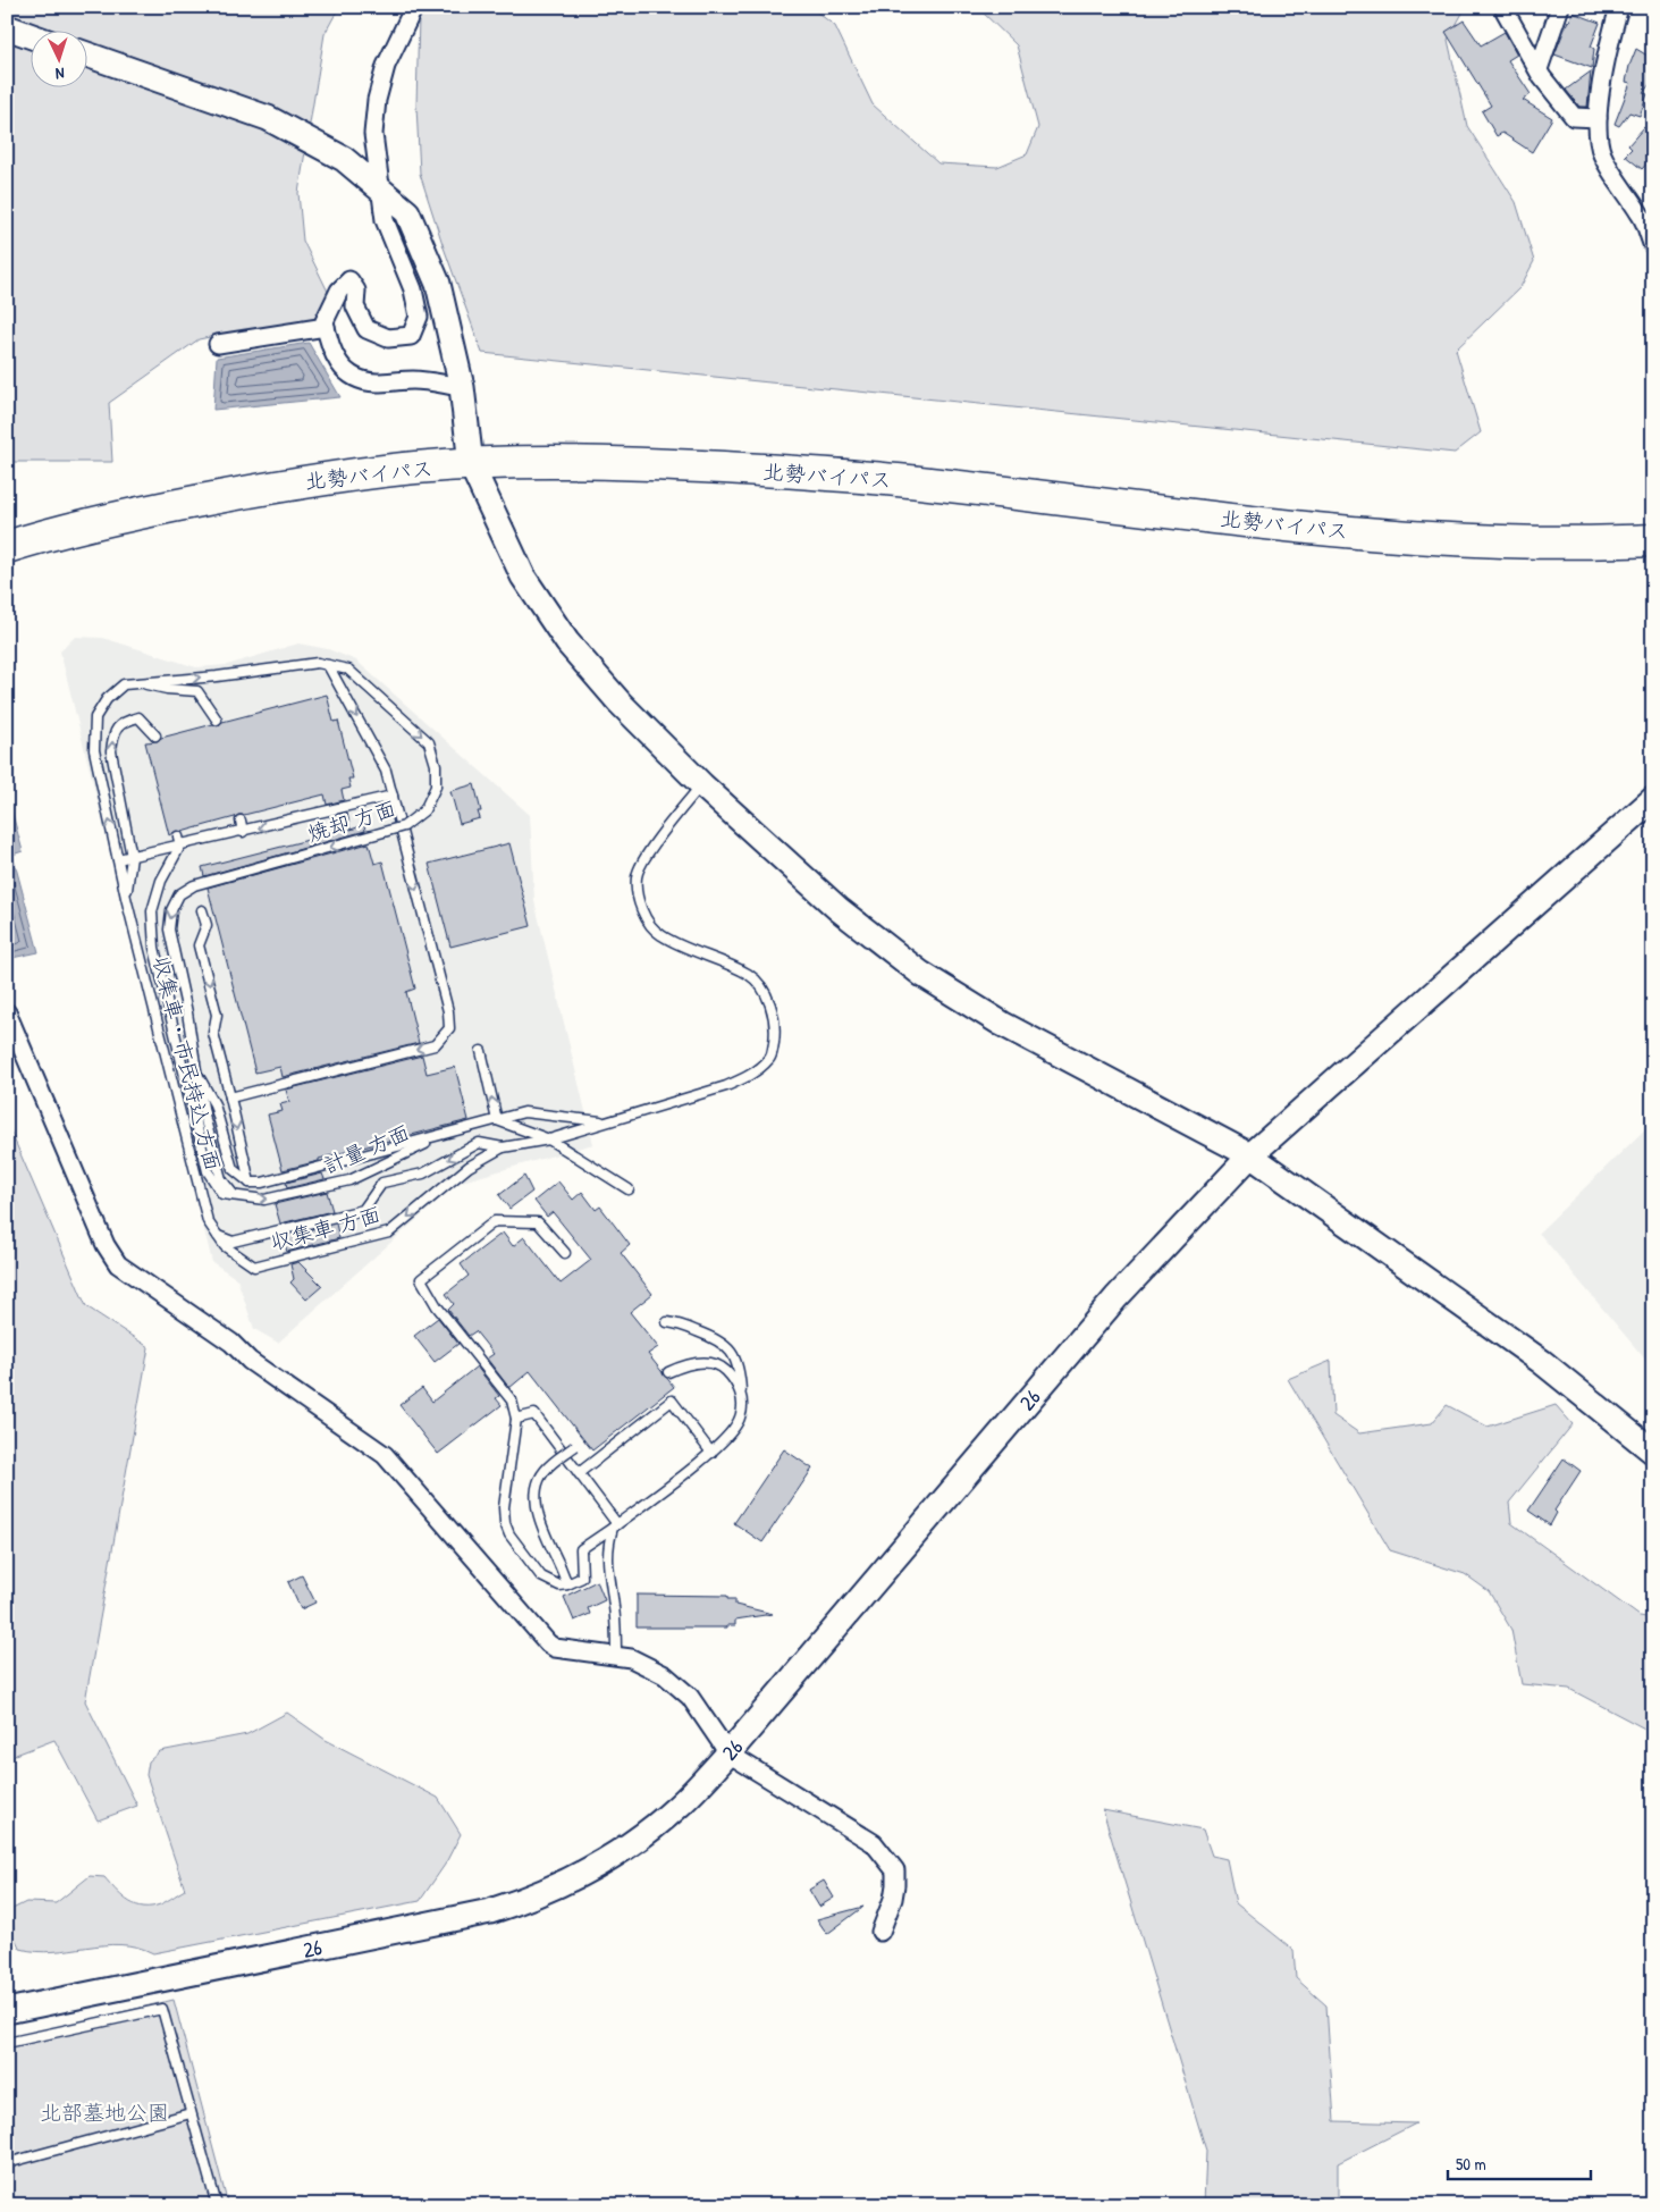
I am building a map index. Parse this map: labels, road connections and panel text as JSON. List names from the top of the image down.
{
  "streets": {
    "highway": ["北勢バイパス"],
    "street": ["26"],
    "lane": [
      "焼却 方面",
      "収集車・市民持込 方面",
      "計量 方面",
      "収集車 方面"
    ]
  },
  "crossings": [
    ["焼却 方面", "収集車・市民持込 方面"],
    ["収集車・市民持込 方面", "収集車 方面"]
  ],
  "parks": ["北部墓地公園"],
  "scale_bar": "50 m",
  "north": "bottom"
}
